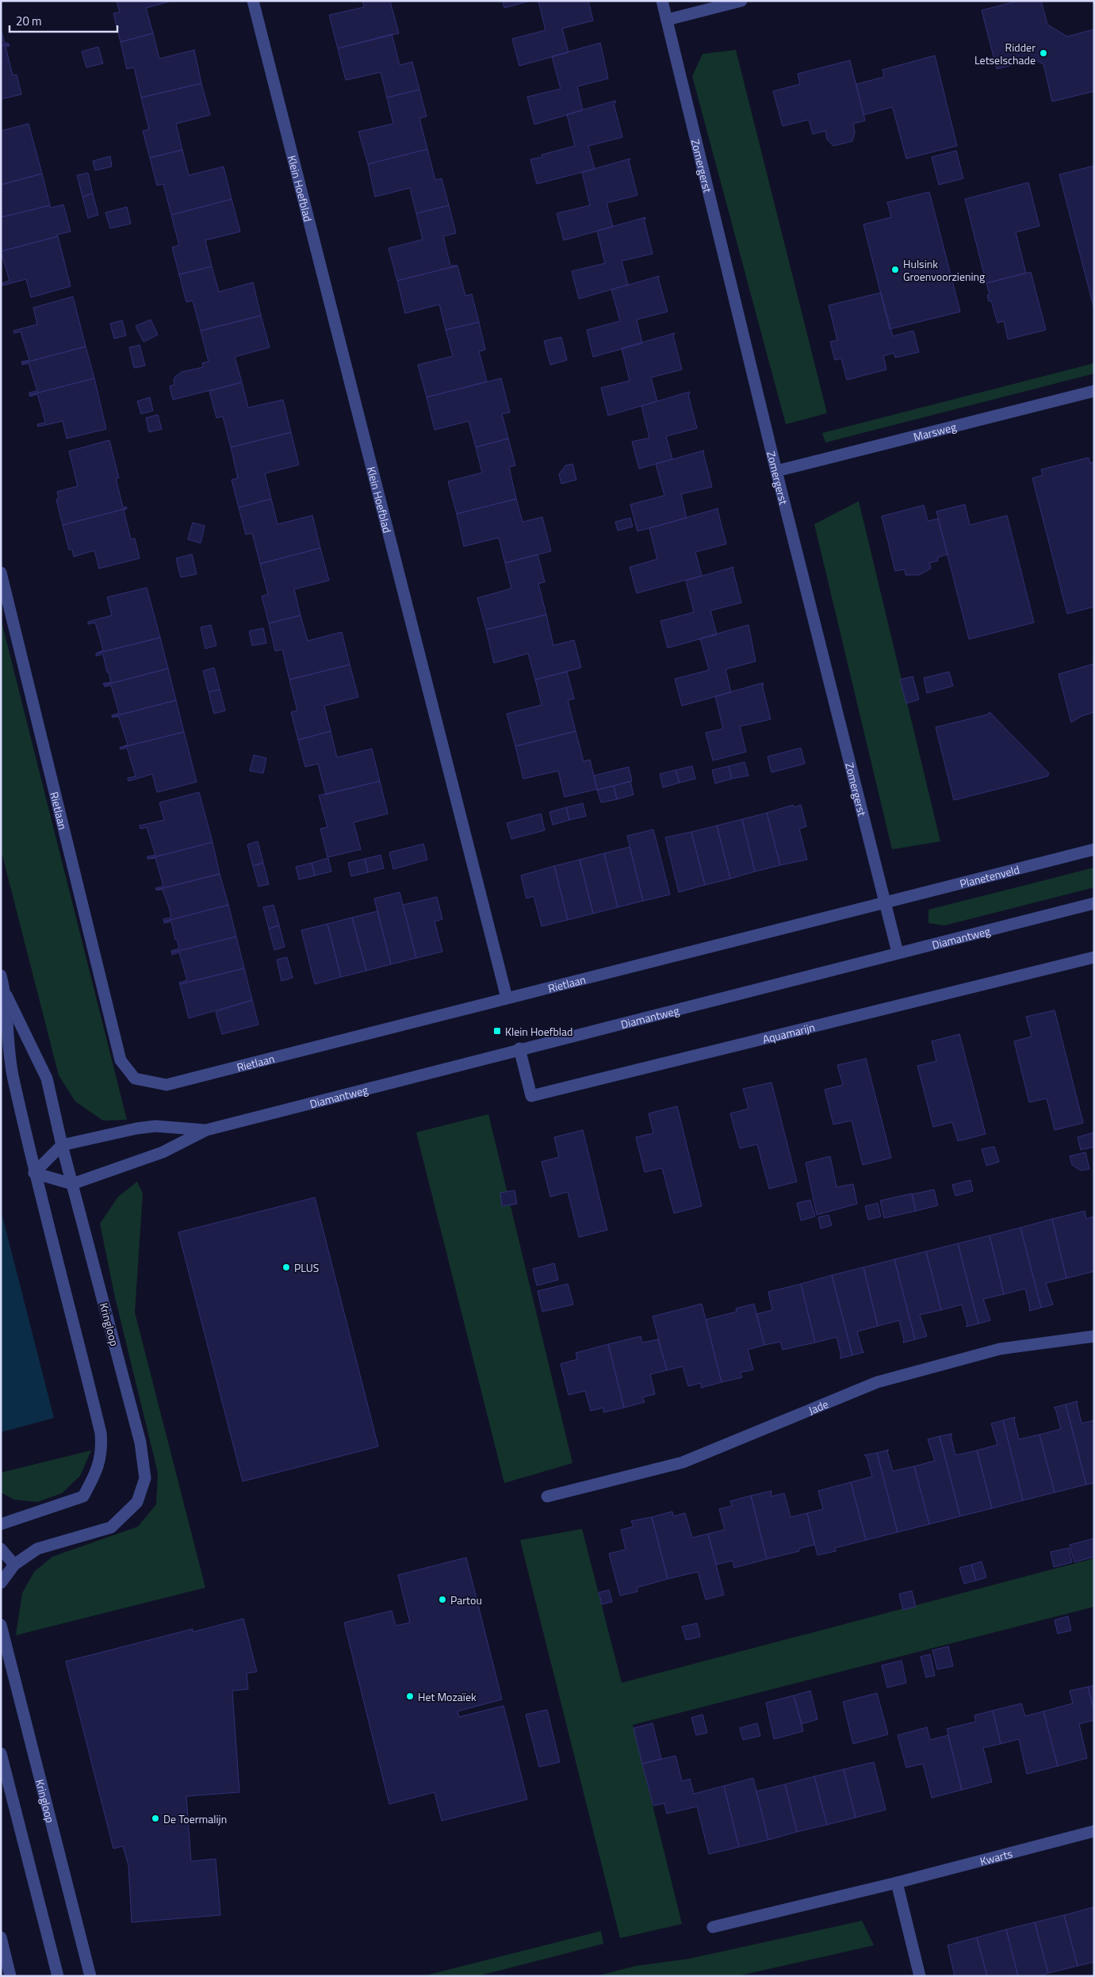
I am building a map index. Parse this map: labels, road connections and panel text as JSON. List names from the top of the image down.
{
  "streets": {
    "street": [
      "Zomergerst",
      "Klein Hoefblad",
      "Marsweg",
      "Rietlaan",
      "Planetenveld",
      "Diamantweg",
      "Aquamarijn",
      "Kringloop",
      "Jade",
      "Kwarts"
    ]
  },
  "crossings": [
    ["Zomergerst", "Marsweg"],
    ["Zomergerst", "Rietlaan"],
    ["Zomergerst", "Planetenveld"],
    ["Zomergerst", "Diamantweg"],
    ["Klein Hoefblad", "Rietlaan"],
    ["Rietlaan", "Planetenveld"],
    ["Diamantweg", "Aquamarijn"],
    ["Diamantweg", "Kringloop"]
  ],
  "places": {
    "other": [
      "Ridder Letselschade",
      "Hulsink Groenvoorziening",
      "PLUS",
      "Partou",
      "Het Mozaïek",
      "De Toermalijn"
    ],
    "transit": ["Klein Hoefblad"]
  },
  "scale_bar": "20 m"
}
